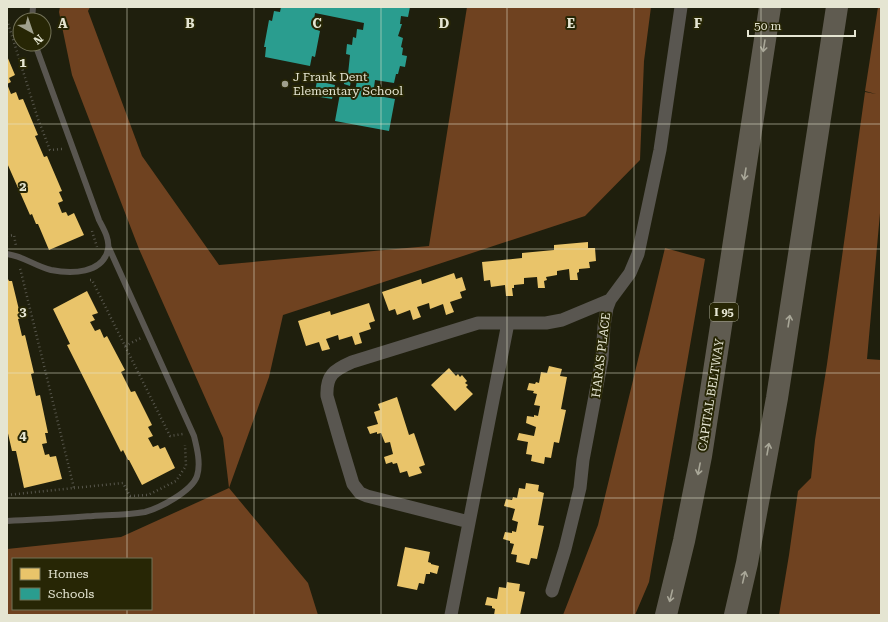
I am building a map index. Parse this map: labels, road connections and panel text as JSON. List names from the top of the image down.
{
  "streets": {
    "highway": ["I 95", "CAPITAL BELTWAY"],
    "street": ["HARAS PLACE"]
  },
  "places": ["J Frank Dent Elementary School"],
  "legend": ["Homes", "Schools"],
  "scale_bar": "50 m",
  "north": "bottom right",
  "grid": {
    "columns": [
      "A",
      "B",
      "C",
      "D",
      "E",
      "F"
    ],
    "rows": [
      "1",
      "2",
      "3",
      "4"
    ]
  }
}
